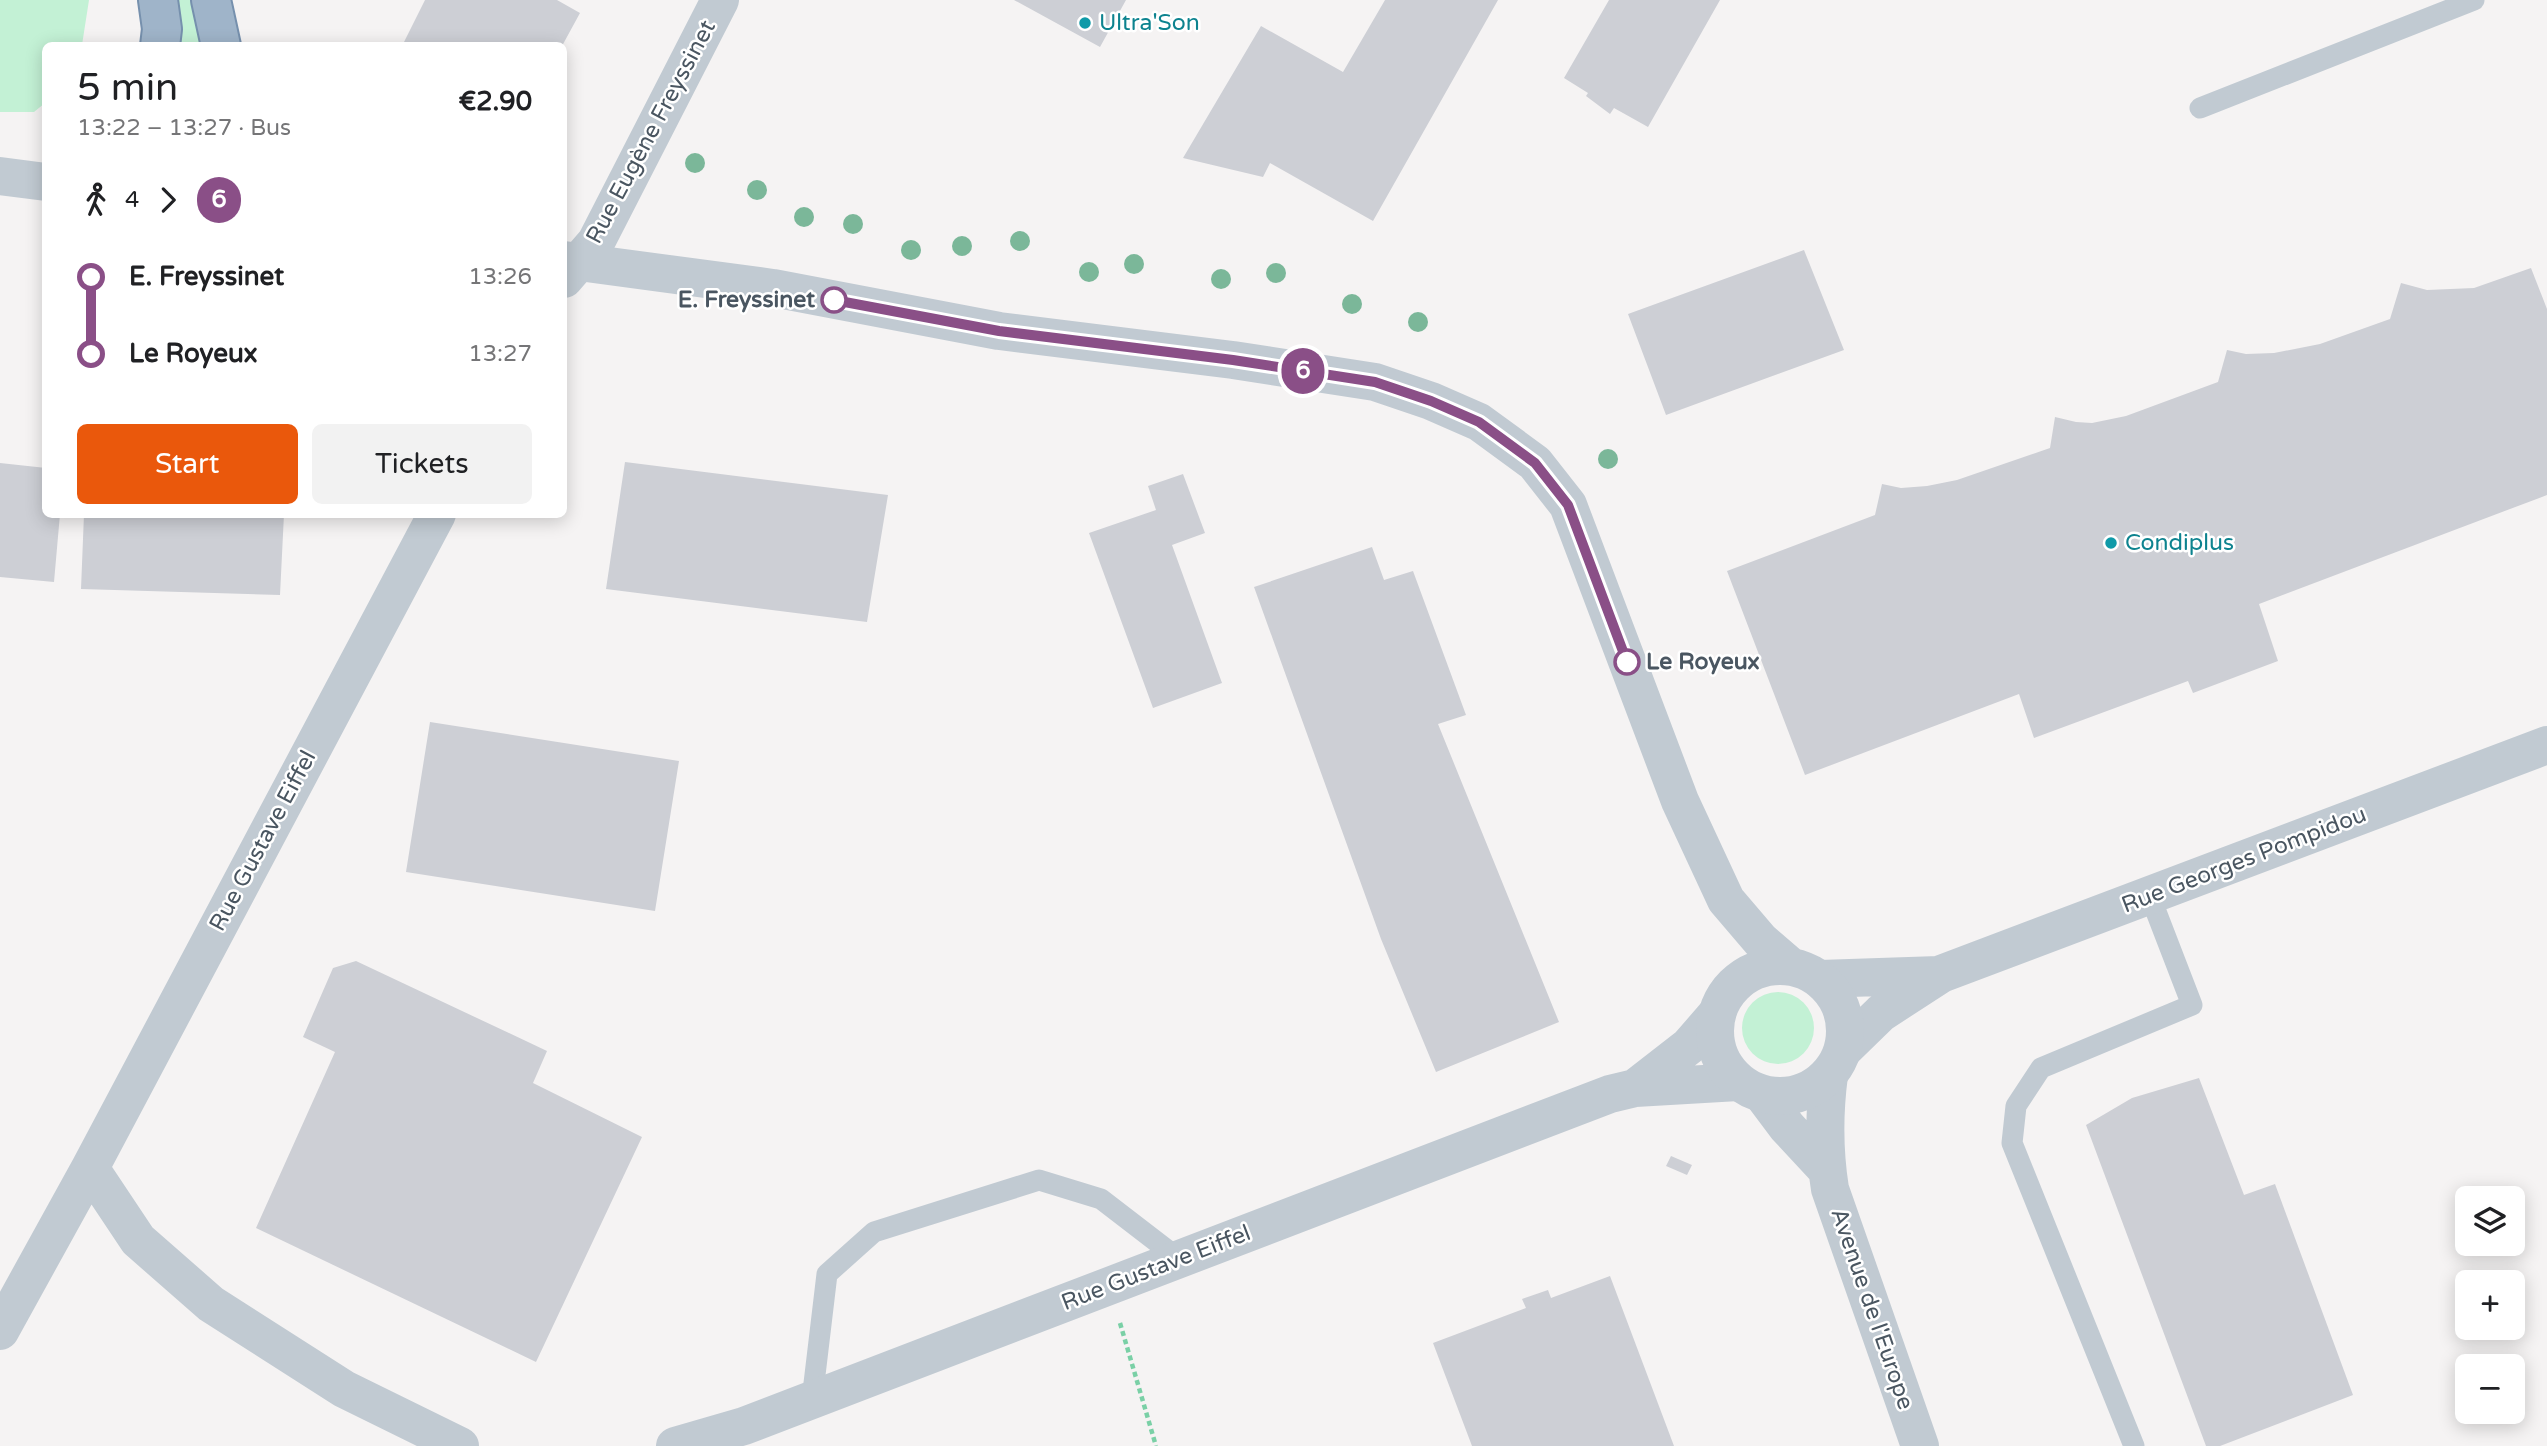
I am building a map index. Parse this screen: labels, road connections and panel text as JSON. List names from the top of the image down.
{
  "streets": {
    "street": [
      "Rue Eugène Freyssinet",
      "Rue Gustave Eiffel",
      "Rue Georges Pompidou",
      "Avenue de l'Europe"
    ]
  },
  "places": [
    "Ultra'Son",
    "E. Freyssinet",
    "Condiplus",
    "Le Royeux"
  ],
  "lines": ["bus line 6"],
  "page": {
    "on_map": "6",
    "heading": ["5 min", "13:22 – 13:27 · Bus", "€2.90"],
    "legs": ["4", "6"],
    "list": [
      {
        "name": "E. Freyssinet",
        "value": "13:26"
      },
      {
        "name": "Le Royeux",
        "value": "13:27"
      }
    ],
    "buttons": ["Start", "Tickets"],
    "map_buttons": ["+", "−"]
  }
}
